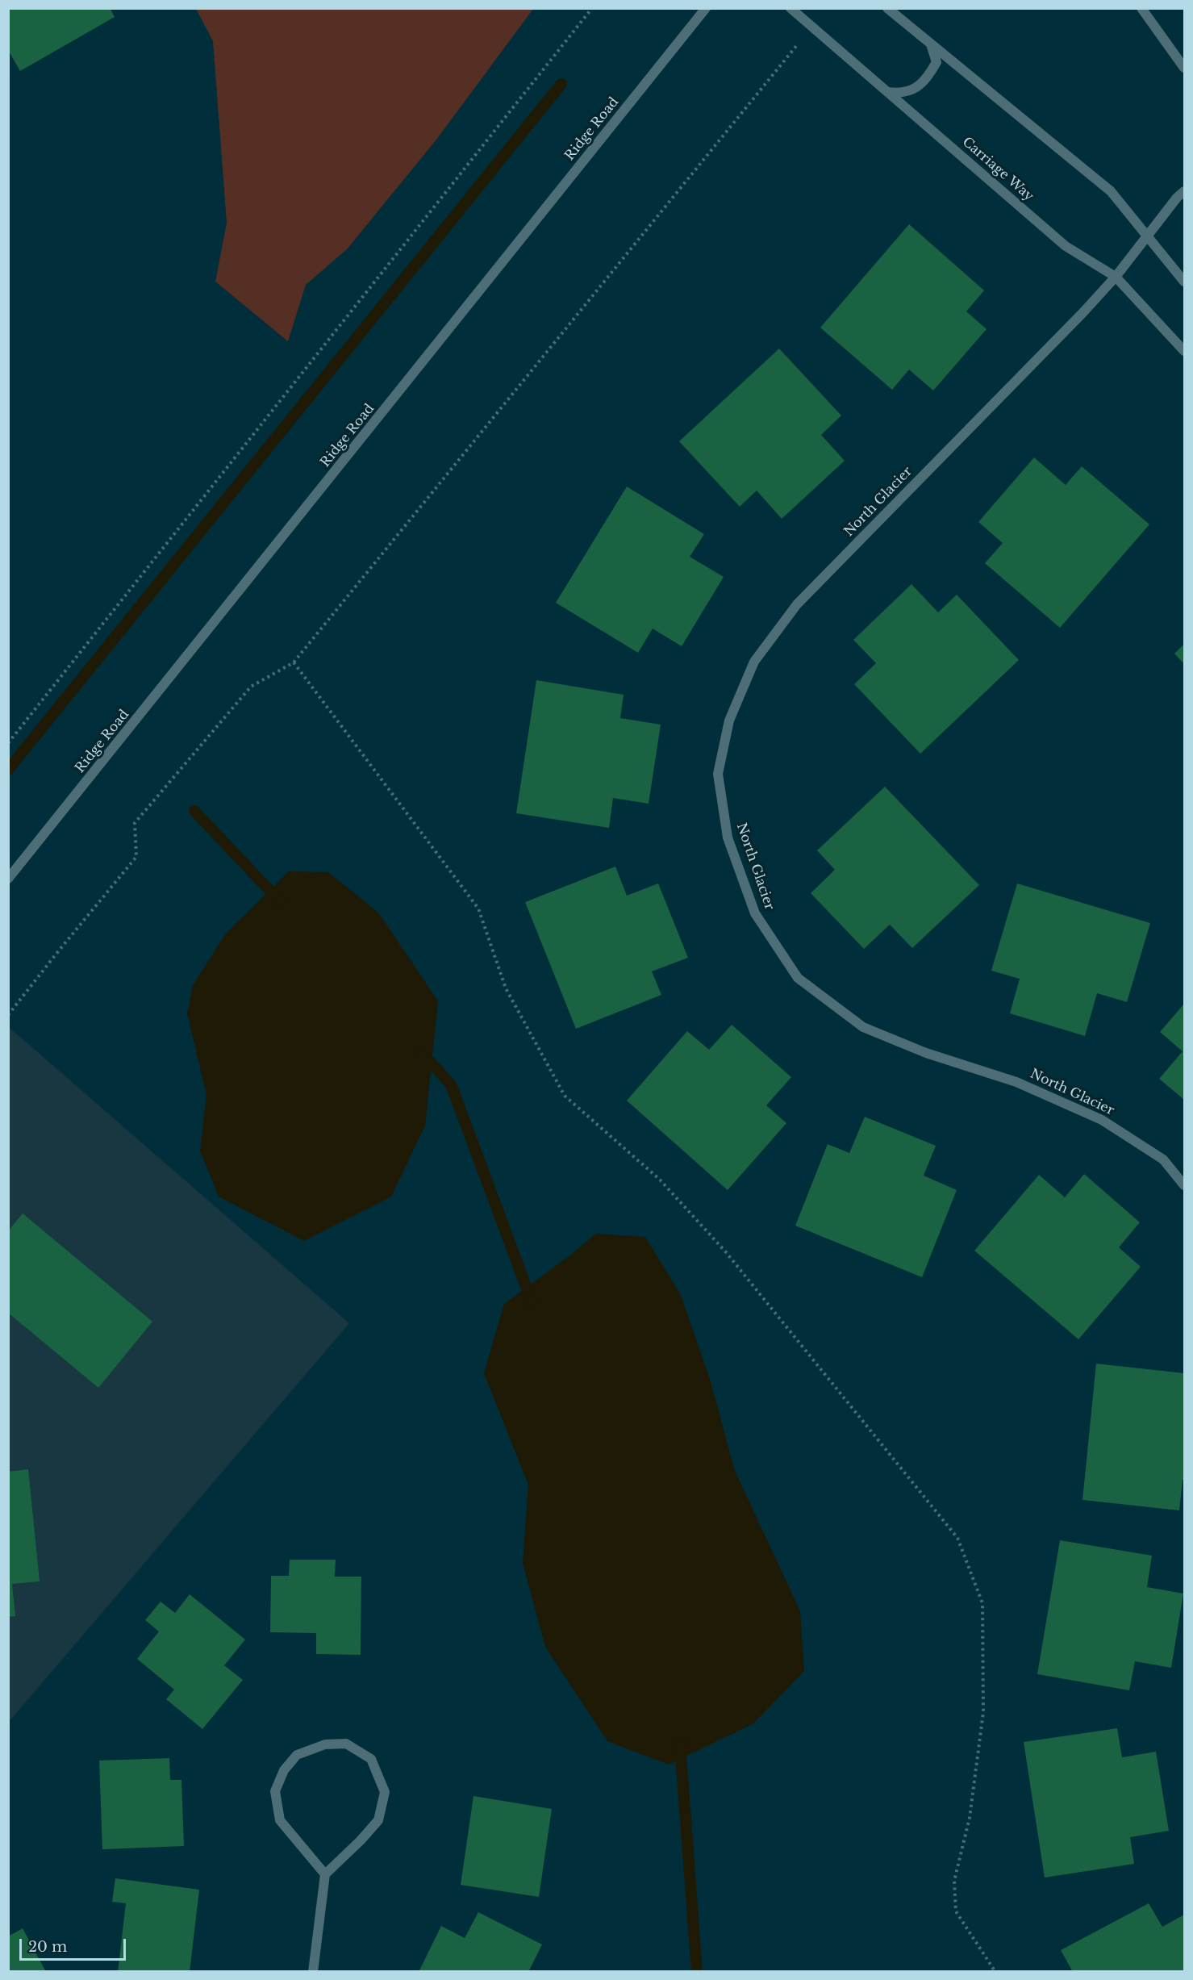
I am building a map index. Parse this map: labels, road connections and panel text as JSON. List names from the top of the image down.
{
  "streets": {
    "street": ["Ridge Road", "Carriage Way", "North Glacier"]
  },
  "crossings": [
    ["Carriage Way", "North Glacier"]
  ],
  "scale_bar": "20 m"
}
